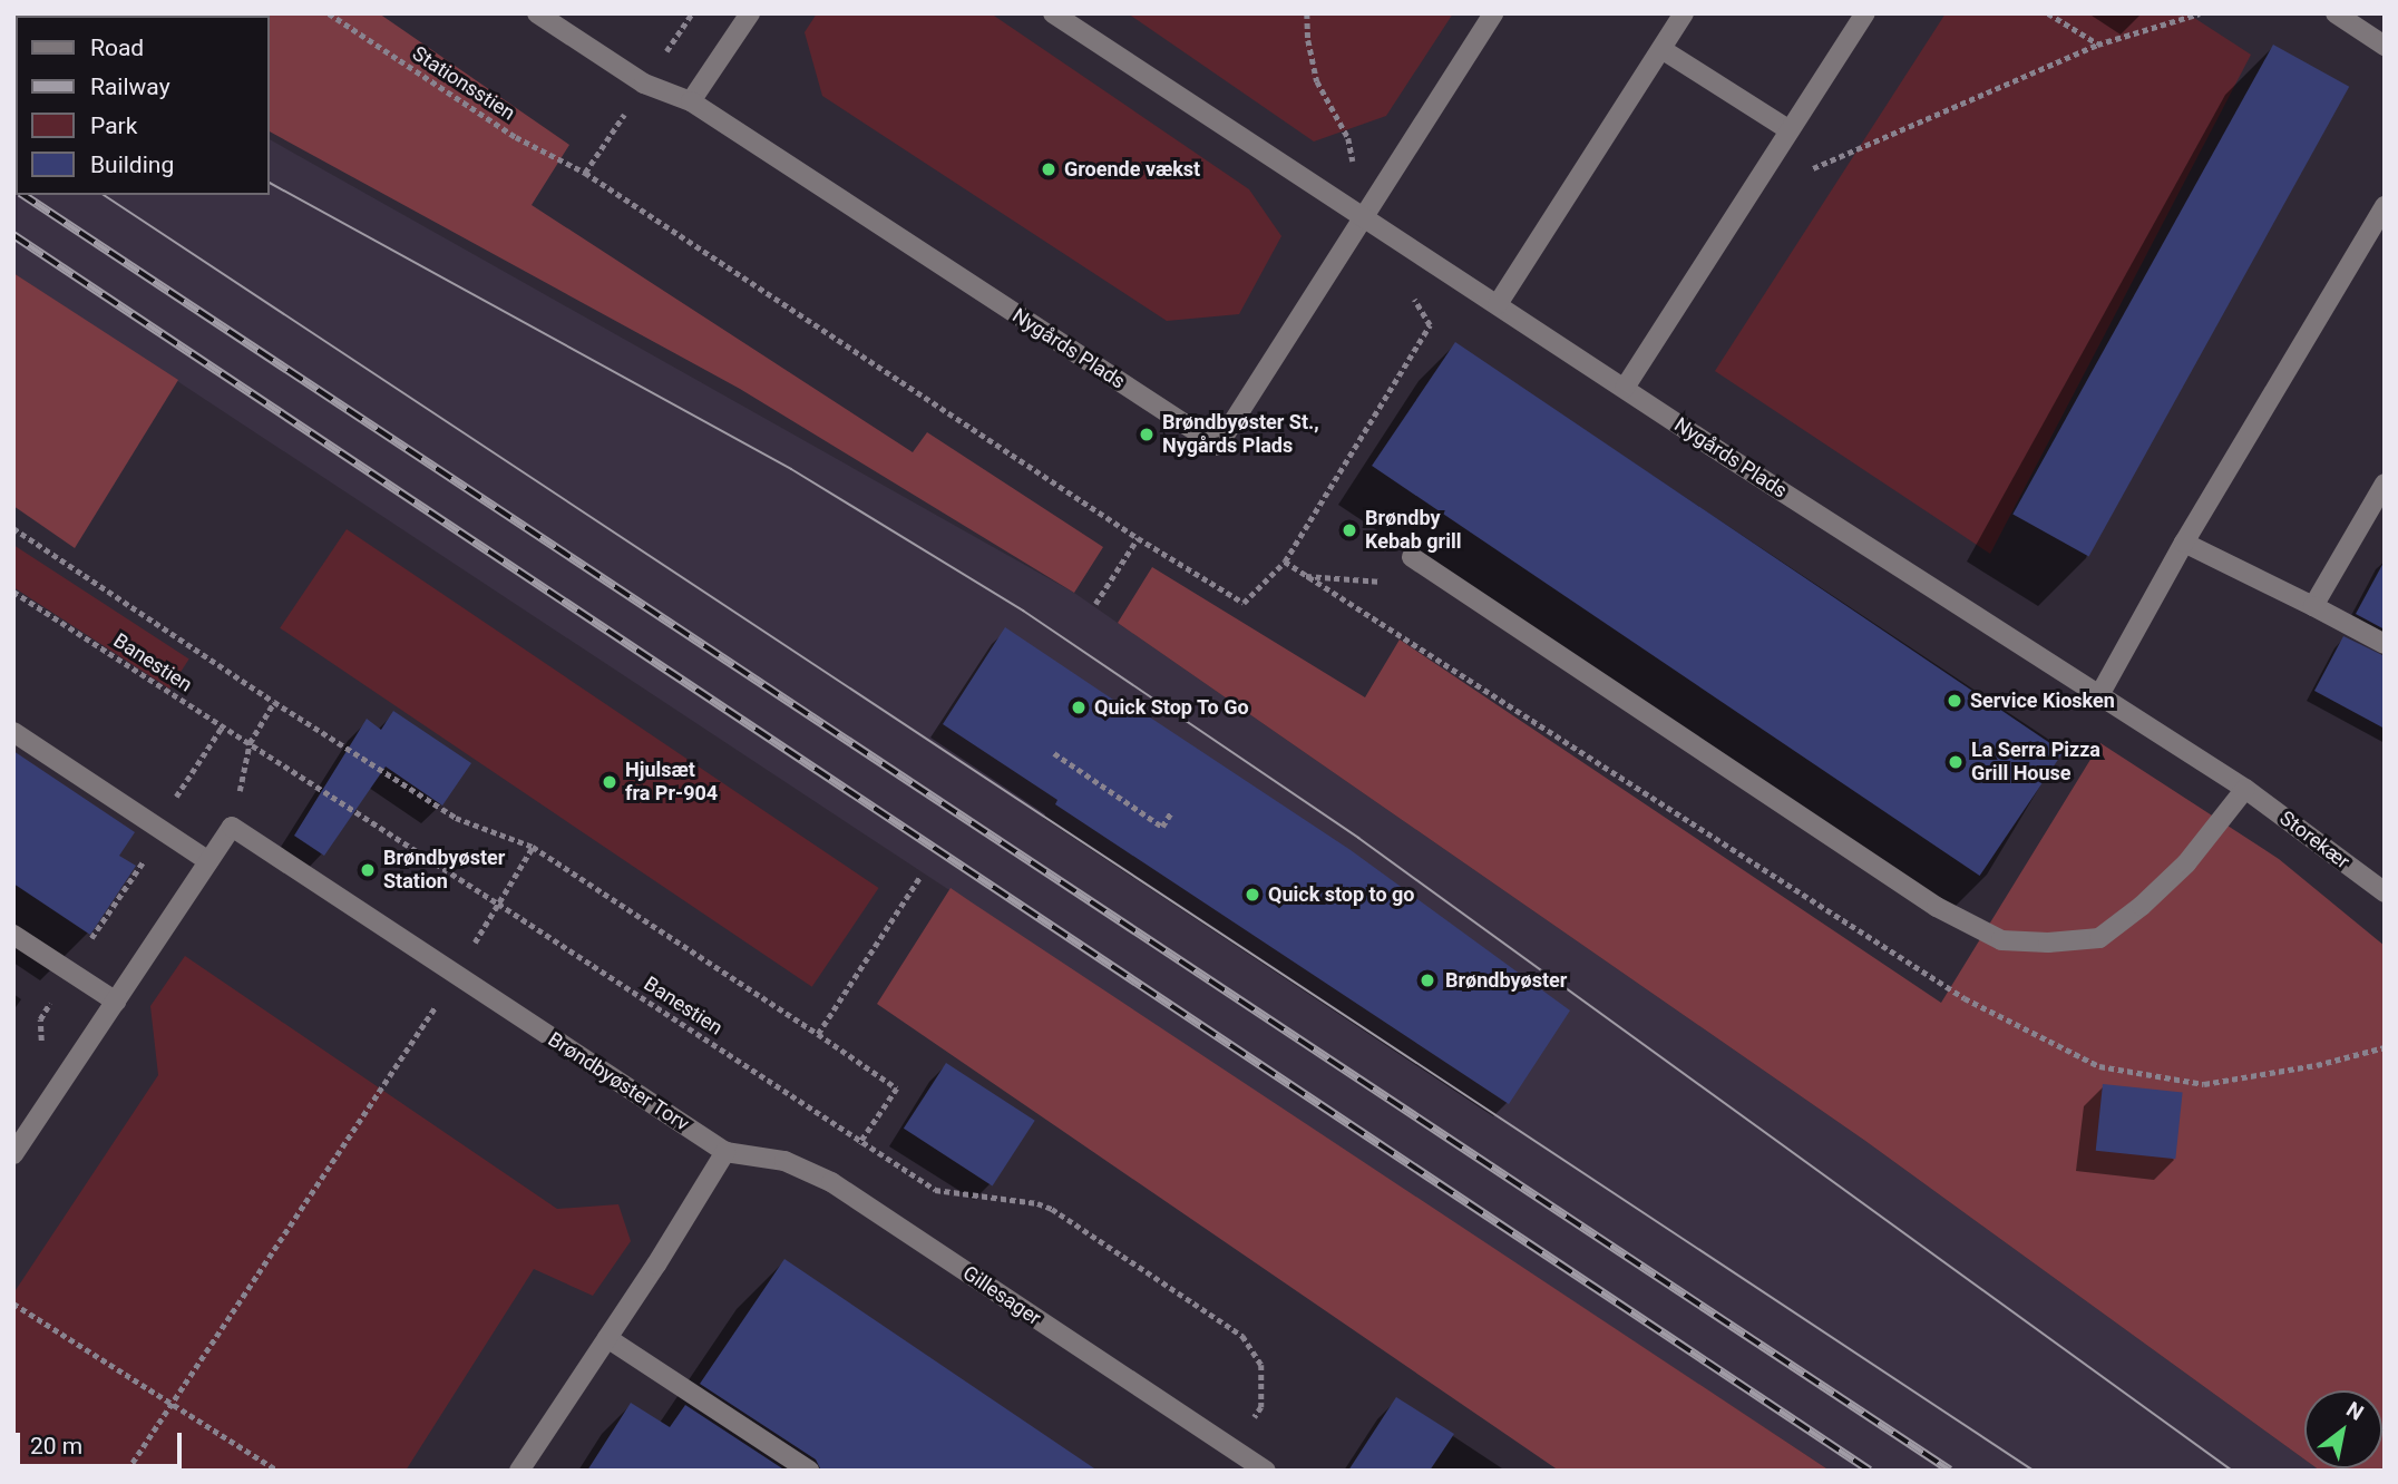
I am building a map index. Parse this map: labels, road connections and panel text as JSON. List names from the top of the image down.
{
  "streets": {
    "street": [
      "Nygårds Plads",
      "Storekær",
      "Brøndbyøster Torv",
      "Gillesager"
    ],
    "path": ["Stationsstien", "Banestien"]
  },
  "crossings": [
    ["Nygårds Plads", "Storekær"],
    ["Banestien", "Gillesager"],
    ["Brøndbyøster Torv", "Gillesager"]
  ],
  "places": [
    "Groende vækst",
    "Brøndbyøster St., Nygårds Plads",
    "Brøndby Kebab grill",
    "Service Kiosken",
    "Quick Stop To Go",
    "La Serra Pizza Grill House",
    "Hjulsæt fra Pr-904",
    "Brøndbyøster Station",
    "Quick stop to go",
    "Brøndbyøster"
  ],
  "legend": [
    "Road",
    "Railway",
    "Park",
    "Building"
  ],
  "scale_bar": "20 m",
  "north": "top right"
}
